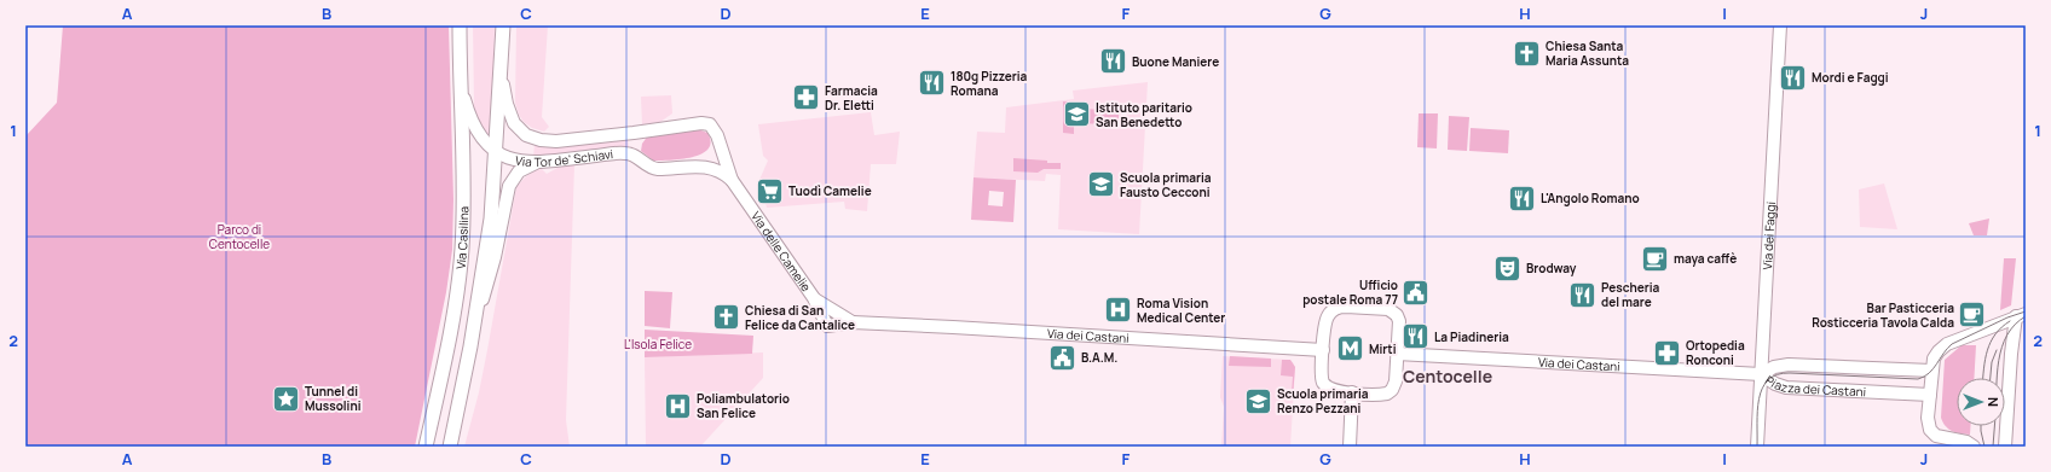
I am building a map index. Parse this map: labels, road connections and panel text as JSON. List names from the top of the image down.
{
  "streets": {
    "main road": ["Via Casilina"],
    "street": [
      "Via Tor de' Schiavi",
      "Via dei Faggi",
      "Via delle Camelie",
      "Via dei Castani",
      "Piazza dei Castani"
    ]
  },
  "crossings": [
    ["Via Tor de' Schiavi", "Via Casilina"],
    ["Via Tor de' Schiavi", "Via delle Camelie"],
    ["Via dei Faggi", "Via dei Castani"],
    ["Via dei Faggi", "Piazza dei Castani"],
    ["Via delle Camelie", "Via dei Castani"],
    ["Via dei Castani", "Piazza dei Castani"]
  ],
  "districts": ["Centocelle"],
  "parks": ["Parco di Centocelle", "L'Isola Felice"],
  "places": {
    "church": ["Chiesa Santa Maria Assunta", "Chiesa di San Felice da Cantalice"],
    "restaurant": [
      "Buone Maniere",
      "Mordi e Faggi",
      "180g Pizzeria Romana",
      "L'Angolo Romano",
      "Pescheria del mare",
      "La Piadineria"
    ],
    "pharmacy": ["Farmacia Dr. Eletti", "Ortopedia Ronconi"],
    "school or university": ["Istituto paritario San Benedetto", "Scuola primaria Fausto Cecconi", "Scuola primaria Renzo Pezzani"],
    "supermarket": ["Tuodì Camelie"],
    "cafe": ["maya caffè", "Bar Pasticceria Rosticceria Tavola Calda"],
    "theatre": ["Brodway"],
    "public building": ["Ufficio postale Roma 77", "B.A.M."],
    "hospital": ["Roma Vision Medical Center", "Poliambulatorio San Felice"],
    "metro station": ["Mirti"],
    "place": ["Tunnel di Mussolini"]
  },
  "north": "right",
  "grid": {
    "columns": [
      "A",
      "B",
      "C",
      "D",
      "E",
      "F",
      "G",
      "H",
      "I",
      "J"
    ],
    "rows": ["1", "2"]
  }
}
